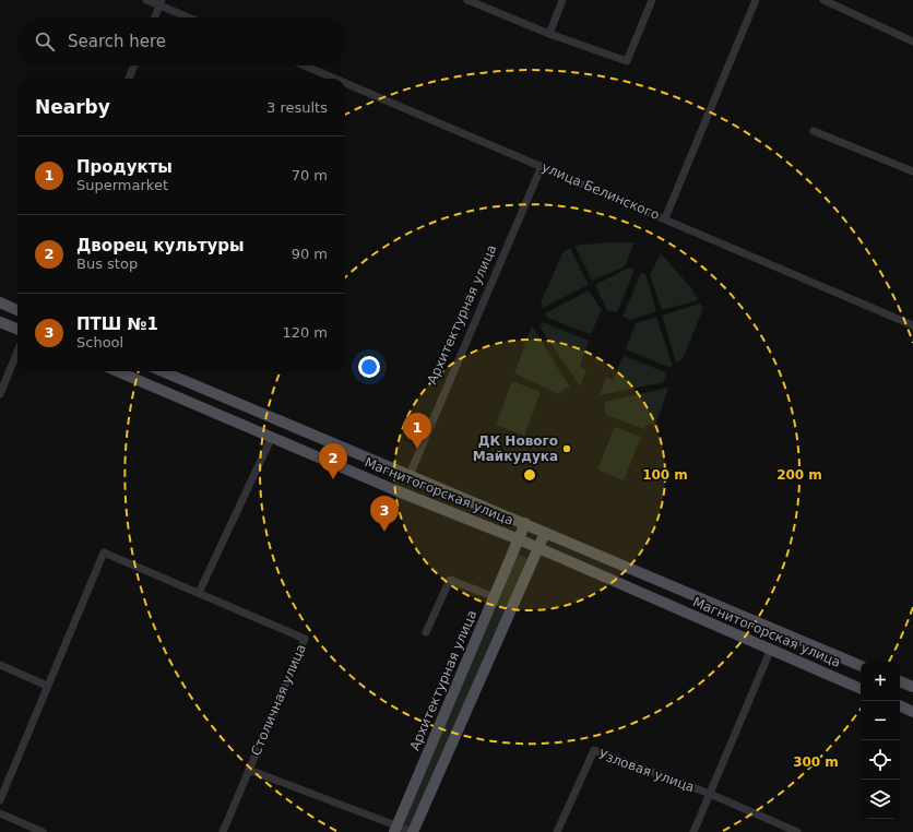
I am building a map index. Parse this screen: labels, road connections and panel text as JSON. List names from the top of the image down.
{
  "streets": {
    "main road": ["Архитектурная улица", "Магнитогорская улица"],
    "street": ["улица Белинского", "Столичная улица", "Узловая улица"]
  },
  "crossings": [
    ["улица Белинского", "Архитектурная улица"],
    ["Архитектурная улица", "Магнитогорская улица"],
    ["Архитектурная улица", "Столичная улица"],
    ["Магнитогорская улица", "Узловая улица"]
  ],
  "places": ["ДК Нового Майкудука"],
  "page": {
    "search": "Search here",
    "heading": ["Nearby", "3 results"],
    "list": [
      {
        "mark": "1",
        "name": "Продукты",
        "note": "Supermarket",
        "value": "70 m"
      },
      {
        "mark": "2",
        "name": "Дворец культуры",
        "note": "Bus stop",
        "value": "90 m"
      },
      {
        "mark": "3",
        "name": "ПТШ №1",
        "note": "School",
        "value": "120 m"
      }
    ],
    "pins": ["1", "2", "3"],
    "map_buttons": ["+", "−"]
  },
  "rings": ["100 m", "200 m", "300 m"]
}
